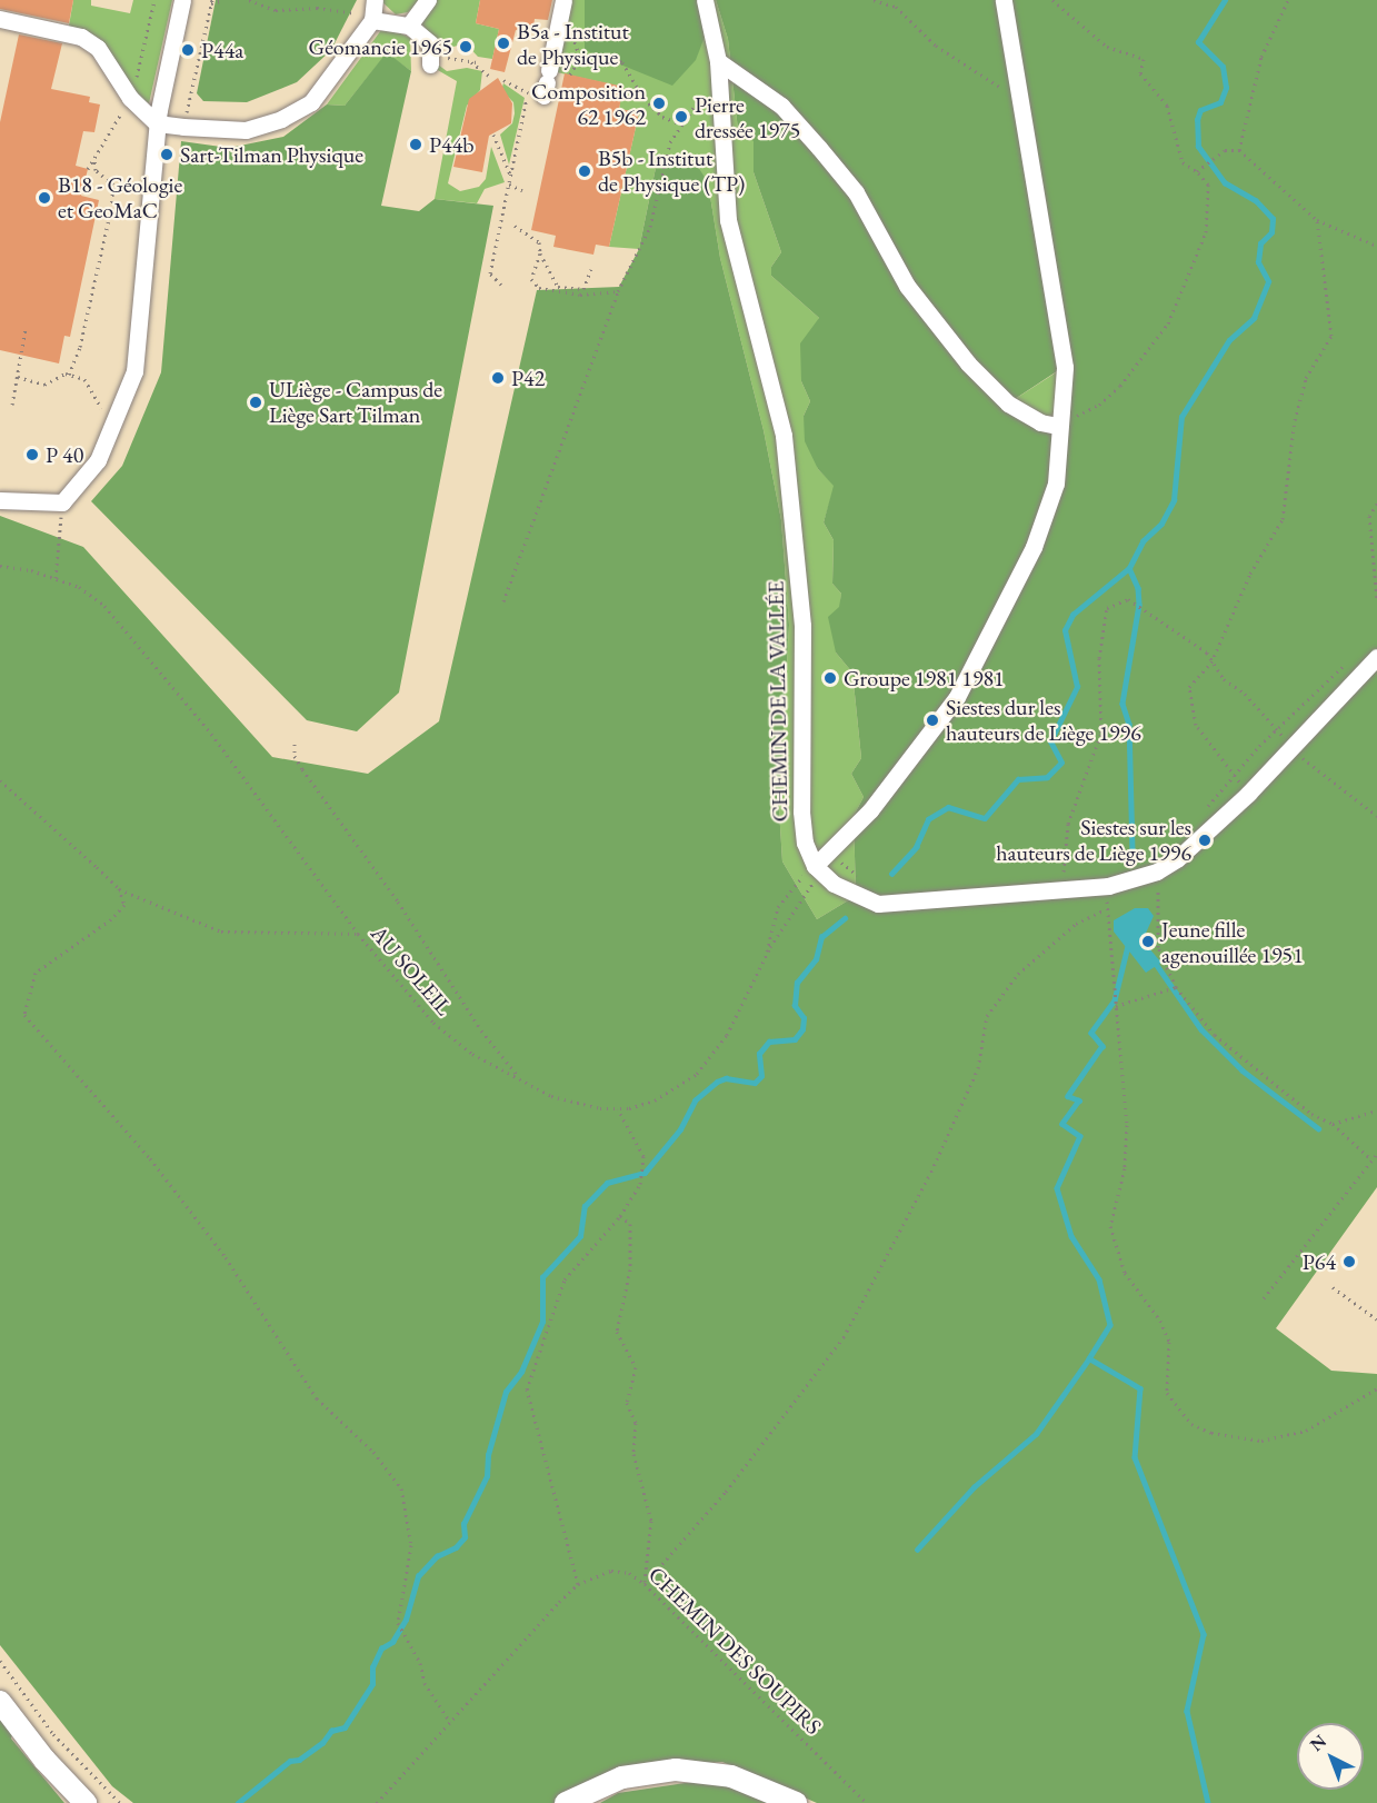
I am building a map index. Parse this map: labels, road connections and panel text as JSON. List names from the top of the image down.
{
  "streets": {
    "street": ["CHEMIN DE LA VALLÉE"],
    "path": ["AU SOLEIL", "CHEMIN DES SOUPIRS"]
  },
  "crossings": [
    ["CHEMIN DE LA VALLÉE", "AU SOLEIL"]
  ],
  "places": [
    "B5a - Institut de Physique",
    "Géomancie 1965",
    "P44a",
    "Composition 62 1962",
    "Pierre dressée 1975",
    "P44b",
    "Sart-Tilman Physique",
    "B5b - Institut de Physique (TP)",
    "B18 - Géologie et GeoMaC",
    "P42",
    "ULiège - Campus de Liège Sart Tilman",
    "P 40",
    "Groupe 1981 1981",
    "Siestes dur les hauteurs de Liège 1996",
    "Siestes sur les hauteurs de Liège 1996",
    "Jeune fille agenouillée 1951",
    "P64"
  ],
  "north": "top left"
}
